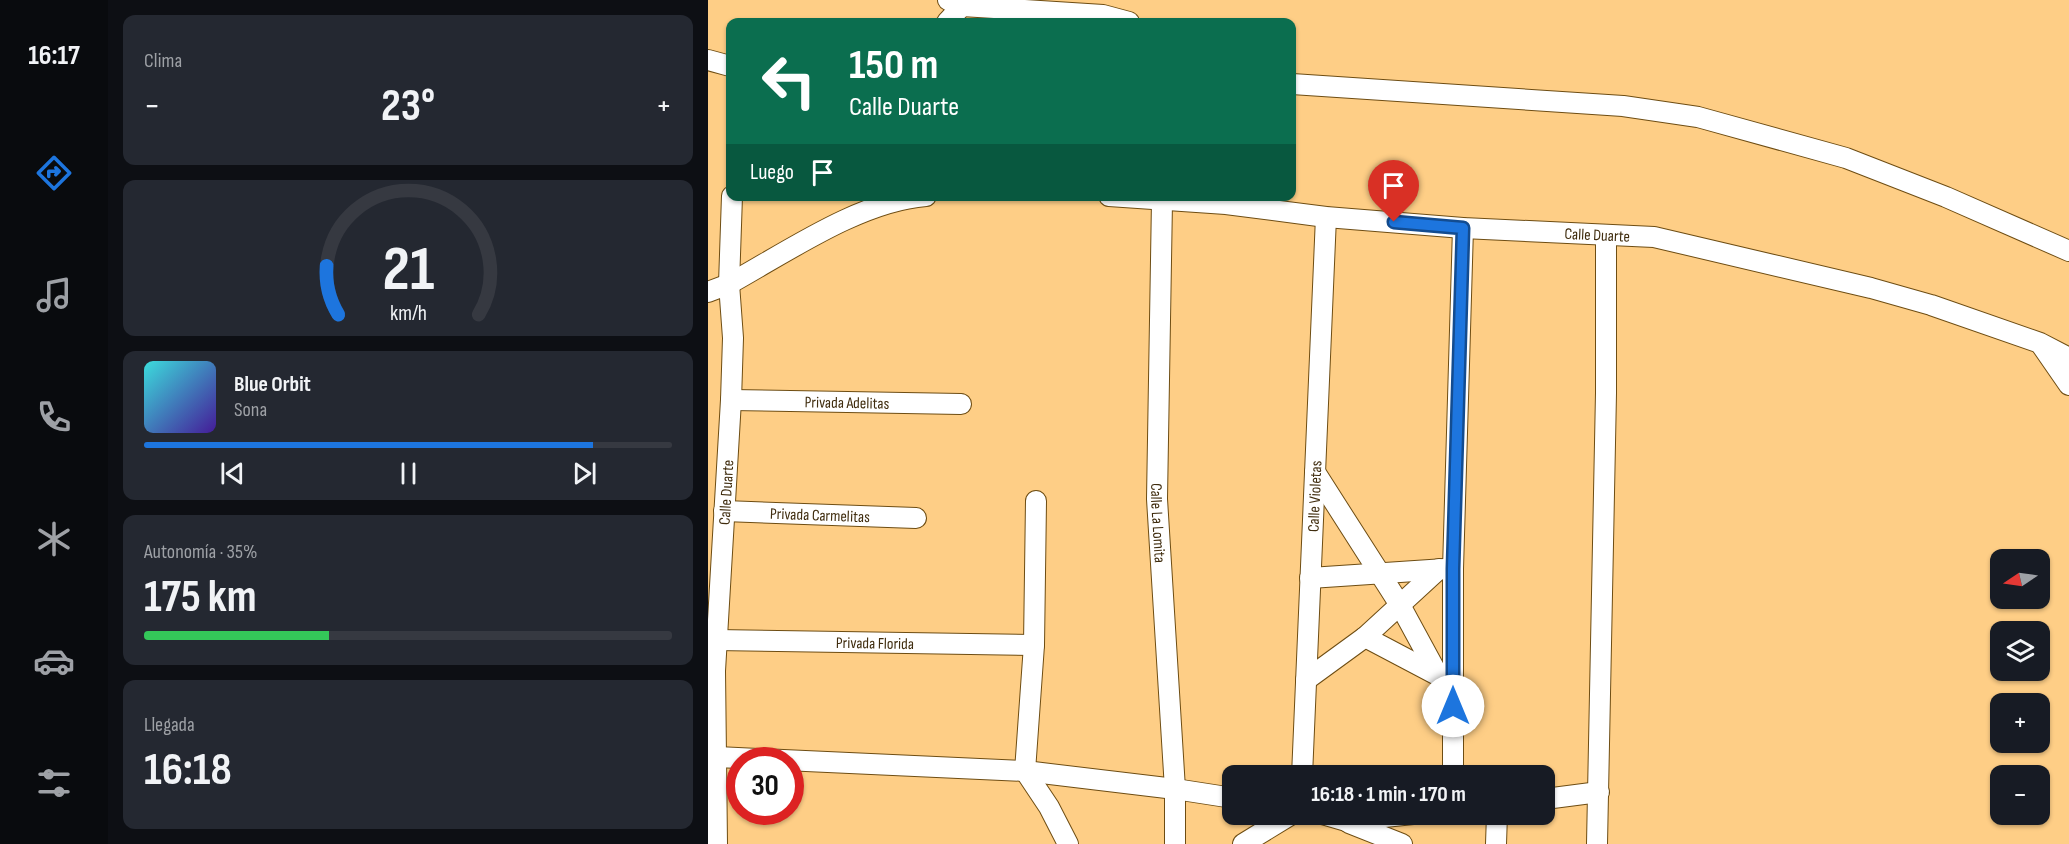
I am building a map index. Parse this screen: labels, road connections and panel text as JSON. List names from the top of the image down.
{
  "streets": {
    "street": [
      "Calle Duarte",
      "Privada Adelitas",
      "Calle Violetas",
      "Privada Carmelitas",
      "Calle La Lomita",
      "Privada Florida"
    ]
  },
  "crossings": [
    ["Calle Duarte", "Privada Adelitas"],
    ["Calle Duarte", "Calle Violetas"],
    ["Calle Duarte", "Privada Carmelitas"],
    ["Calle Duarte", "Calle La Lomita"],
    ["Calle Duarte", "Privada Florida"]
  ],
  "north": "left",
  "page": {
    "tabs": "16:17",
    "tile": [
      "Clima",
      ["Autonomía · 35%", "175 km"],
      ["Llegada", "16:18"]
    ],
    "turn": ["150 m", "Calle Duarte"],
    "heat": ["−", "23°", "+"],
    "then": "Luego",
    "song": ["Blue Orbit", "Sona"],
    "map_buttons": ["+", "−"],
    "limit": "30",
    "trip": "16:18 · 1 min · 170 m",
    "gauge": ["21", "km/h"]
  }
}
